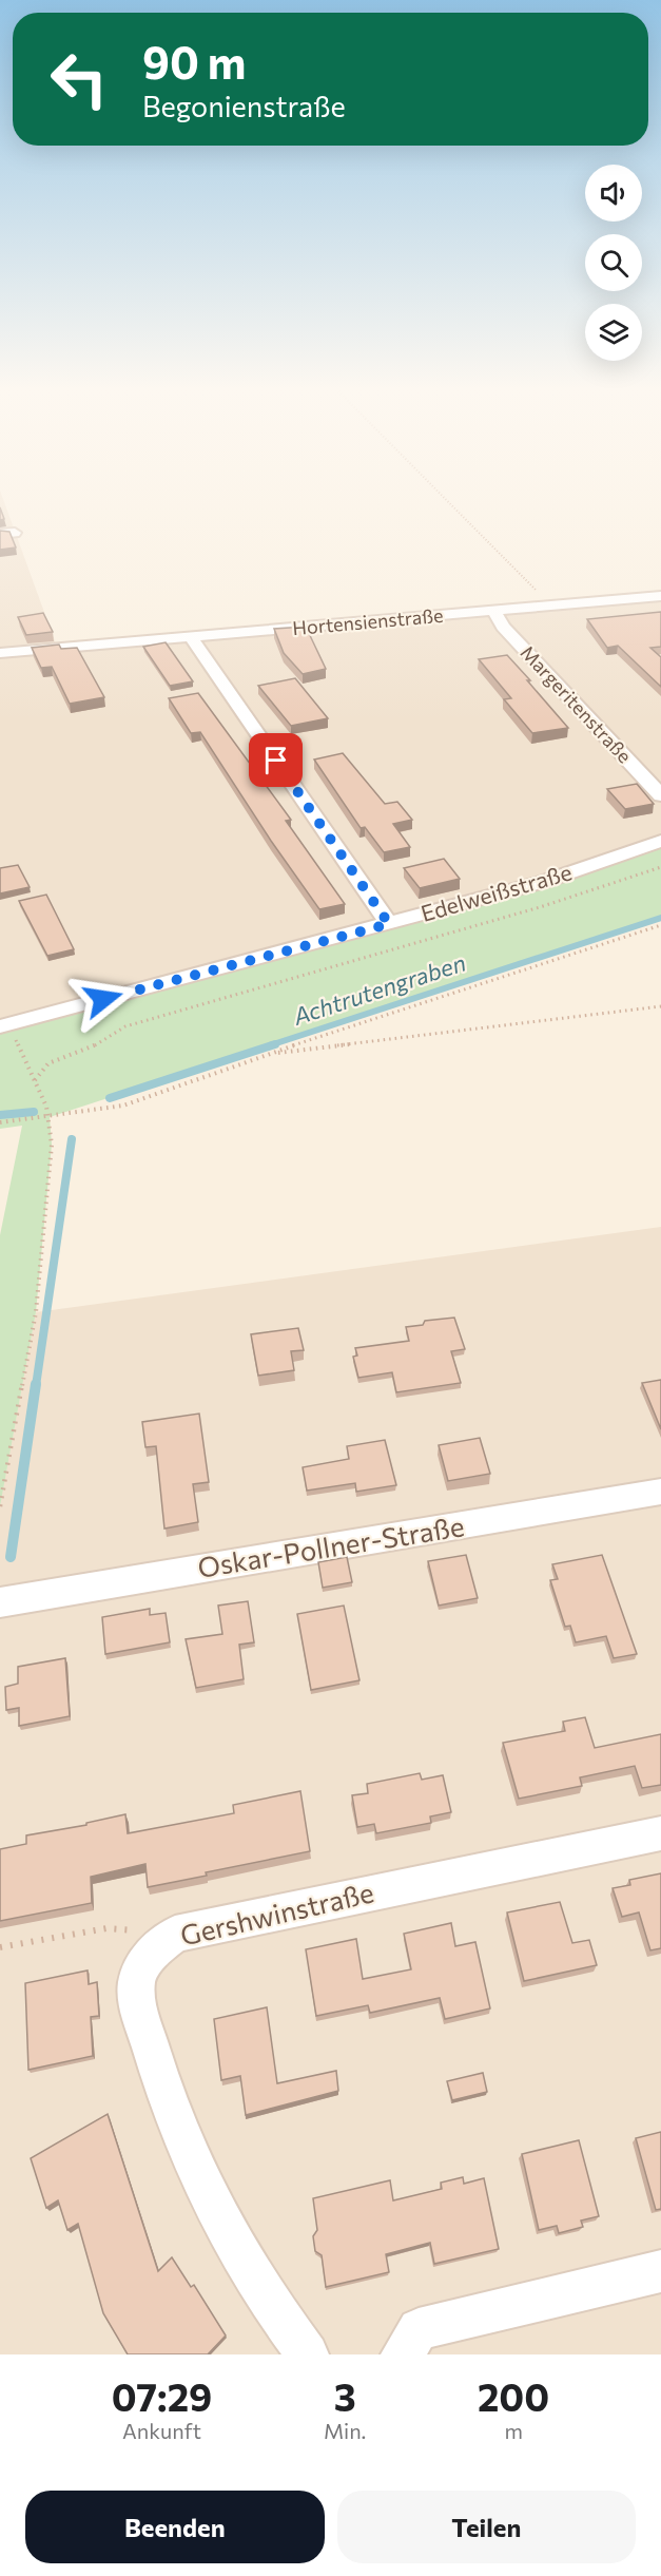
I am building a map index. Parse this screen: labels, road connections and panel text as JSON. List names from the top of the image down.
{
  "streets": {
    "street": [
      "Hortensienstraße",
      "Margeritenstraße",
      "Edelweißstraße",
      "Oskar-Pollner-Straße",
      "Gershwinstraße"
    ]
  },
  "crossings": [
    ["Hortensienstraße", "Margeritenstraße"]
  ],
  "water": ["Achtrutengraben"],
  "page": {
    "turn": ["90 m", "Begonienstraße"],
    "eta": [
      "07:29",
      "Ankunft",
      "3",
      "Min.",
      "200",
      "m"
    ],
    "buttons": ["Beenden", "Teilen"]
  }
}
